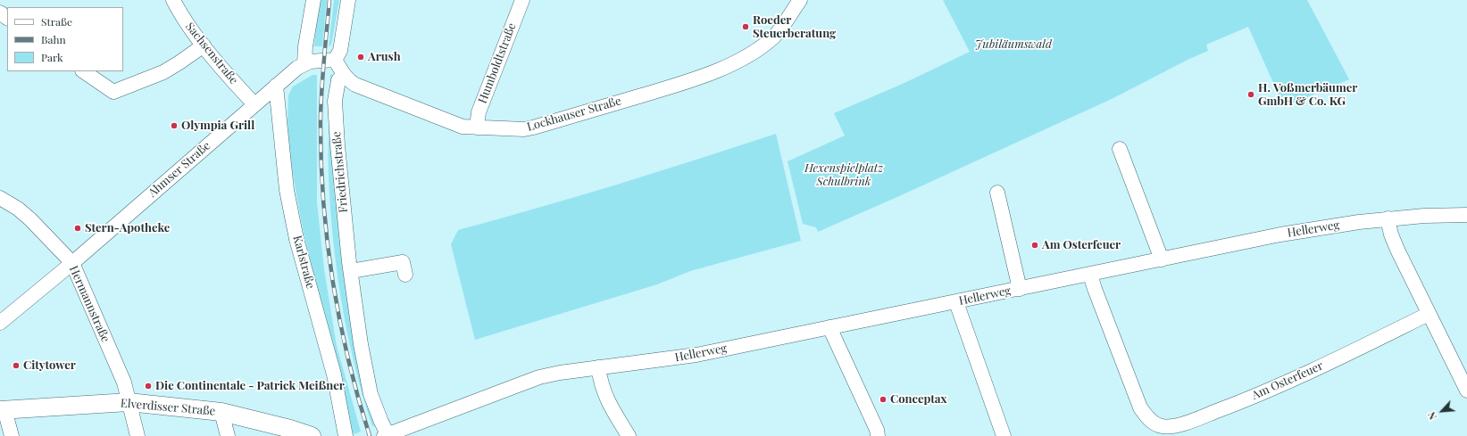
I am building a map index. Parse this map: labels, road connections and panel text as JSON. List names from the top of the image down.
{
  "streets": {
    "main road": ["Elverdisser Straße"],
    "street": [
      "Sachsenstraße",
      "Humboldtstraße",
      "Lockhauser Straße",
      "Ahmser Straße",
      "Friedrichstraße",
      "Hellerweg",
      "Karlstraße",
      "Hermannstraße",
      "Am Osterfeuer"
    ]
  },
  "crossings": [
    ["Sachsenstraße", "Ahmser Straße"],
    ["Humboldtstraße", "Lockhauser Straße"],
    ["Lockhauser Straße", "Friedrichstraße"],
    ["Ahmser Straße", "Karlstraße"],
    ["Ahmser Straße", "Hermannstraße"],
    ["Friedrichstraße", "Hellerweg"],
    ["Hellerweg", "Am Osterfeuer"],
    ["Hermannstraße", "Elverdisser Straße"]
  ],
  "parks": ["Jubiläumswald", "Hexenspielplatz Schulbrink"],
  "places": [
    "Roeder Steuerberatung",
    "Arush",
    "H. Voßmerbäumer GmbH & Co. KG",
    "Olympia Grill",
    "Stern-Apotheke",
    "Am Osterfeuer",
    "Citytower",
    "Die Continentale - Patrick Meißner",
    "Conceptax"
  ],
  "legend": ["Straße", "Bahn", "Park"],
  "north": "bottom left"
}
